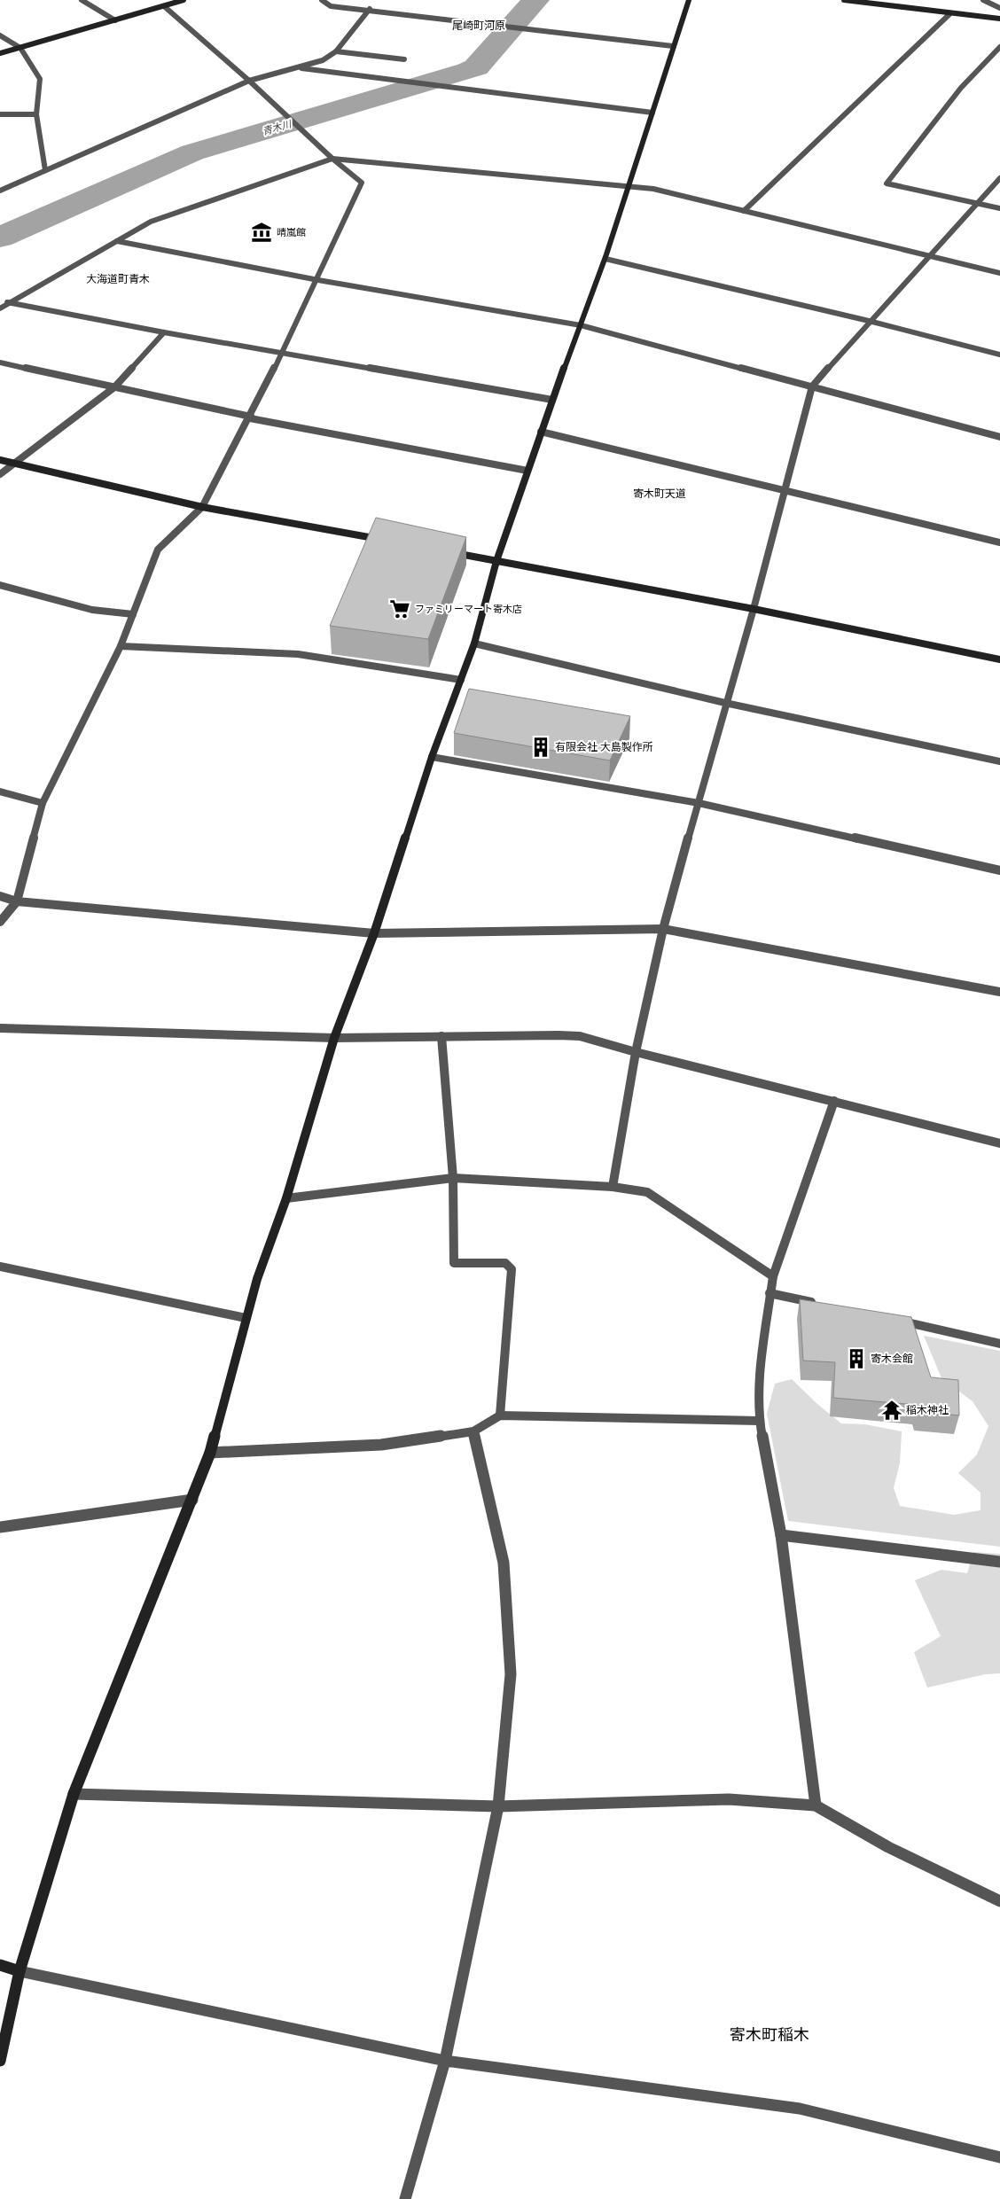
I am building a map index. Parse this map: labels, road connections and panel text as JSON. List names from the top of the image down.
{
  "districts": [
    "尾崎町河原",
    "大海道町青木",
    "寄木町天道",
    "寄木町稲木"
  ],
  "water": ["青木川"],
  "places": {
    "museum": ["晴嵐館"],
    "supermarket": ["ファミリーマート寄木店"],
    "building": ["有限会社 大島製作所", "寄木会館"],
    "temple": ["稲木神社"]
  }
}
